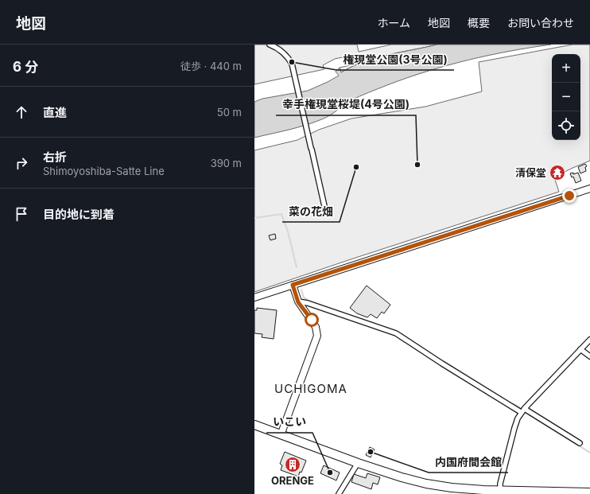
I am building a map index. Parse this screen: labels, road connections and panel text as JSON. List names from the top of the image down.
{
  "districts": ["UCHIGOMA"],
  "places": {
    "other": [
      "権現堂公園(3号公園)",
      "幸手権現堂桜堤(4号公園)",
      "菜の花畑",
      "内国府間会館",
      "いこい"
    ],
    "temple": ["清保堂"],
    "building": ["ORENGE"]
  },
  "page": {
    "header": "地図",
    "nav": [
      "ホーム",
      "地図",
      "概要",
      "お問い合わせ"
    ],
    "heading": ["6 分", "徒歩 · 440 m"],
    "map_buttons": ["+", "−"],
    "list": [
      ["直進", "50 m"],
      ["右折", "Shimoyoshiba-Satte Line", "390 m"],
      "目的地に到着"
    ]
  }
}
